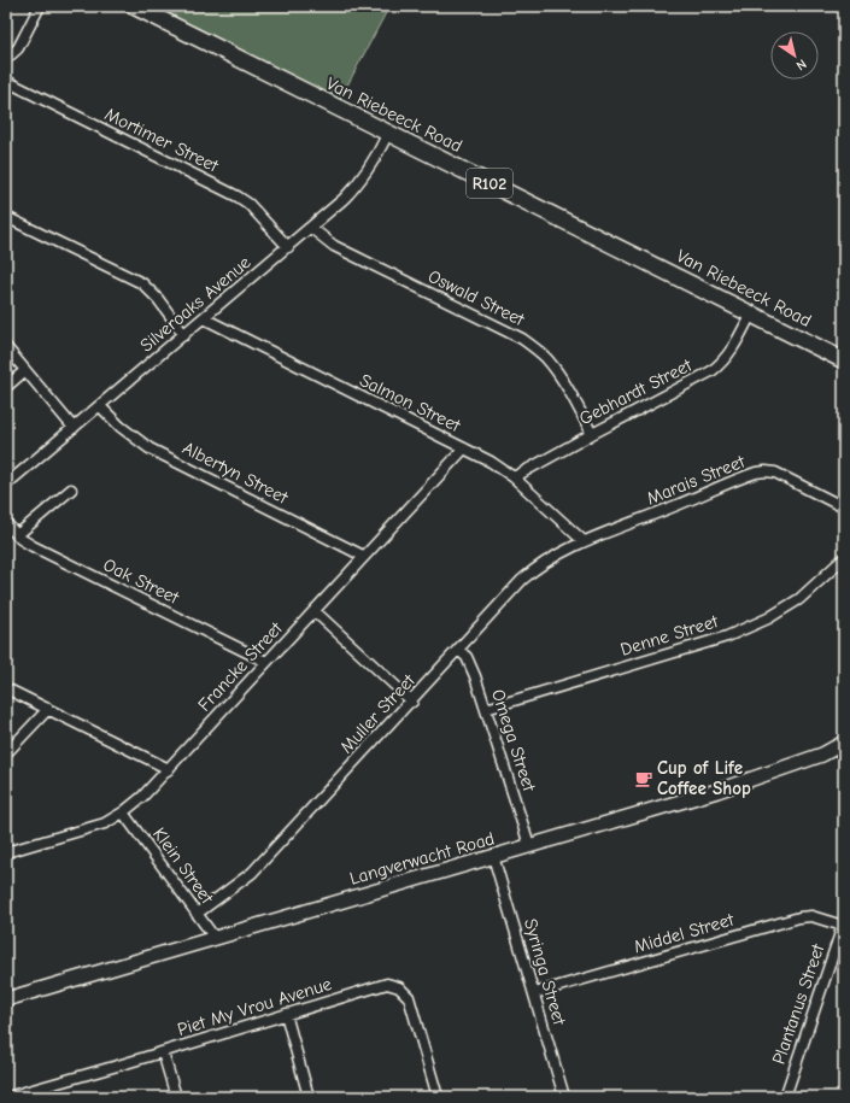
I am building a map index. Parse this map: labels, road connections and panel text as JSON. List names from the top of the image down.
{
  "streets": {
    "main road": ["Van Riebeeck Road", "R102"],
    "street": [
      "Mortimer Street",
      "Oswald Street",
      "Silveroaks Avenue",
      "Gebhardt Street",
      "Salmon Street",
      "Albertyn Street",
      "Marais Street",
      "Oak Street",
      "Denne Street",
      "Francke Street",
      "Muller Street",
      "Omega Street",
      "Langverwacht Road",
      "Klein Street",
      "Middel Street",
      "Syringa Street",
      "Plantanus Street",
      "Piet My Vrou Avenue"
    ]
  },
  "crossings": [
    ["Van Riebeeck Road", "Silveroaks Avenue"],
    ["Van Riebeeck Road", "Gebhardt Street"],
    ["Mortimer Street", "Silveroaks Avenue"],
    ["Oswald Street", "Silveroaks Avenue"],
    ["Oswald Street", "Gebhardt Street"],
    ["Silveroaks Avenue", "Salmon Street"],
    ["Silveroaks Avenue", "Albertyn Street"],
    ["Gebhardt Street", "Salmon Street"],
    ["Salmon Street", "Marais Street"],
    ["Salmon Street", "Francke Street"],
    ["Salmon Street", "Muller Street"],
    ["Albertyn Street", "Francke Street"],
    ["Marais Street", "Muller Street"],
    ["Oak Street", "Francke Street"],
    ["Denne Street", "Omega Street"],
    ["Francke Street", "Klein Street"],
    ["Muller Street", "Omega Street"],
    ["Muller Street", "Klein Street"],
    ["Omega Street", "Langverwacht Road"],
    ["Langverwacht Road", "Klein Street"],
    ["Langverwacht Road", "Syringa Street"],
    ["Middel Street", "Syringa Street"],
    ["Middel Street", "Plantanus Street"]
  ],
  "places": {
    "cafe": ["Cup of Life Coffee Shop"]
  },
  "north": "bottom right"
}
